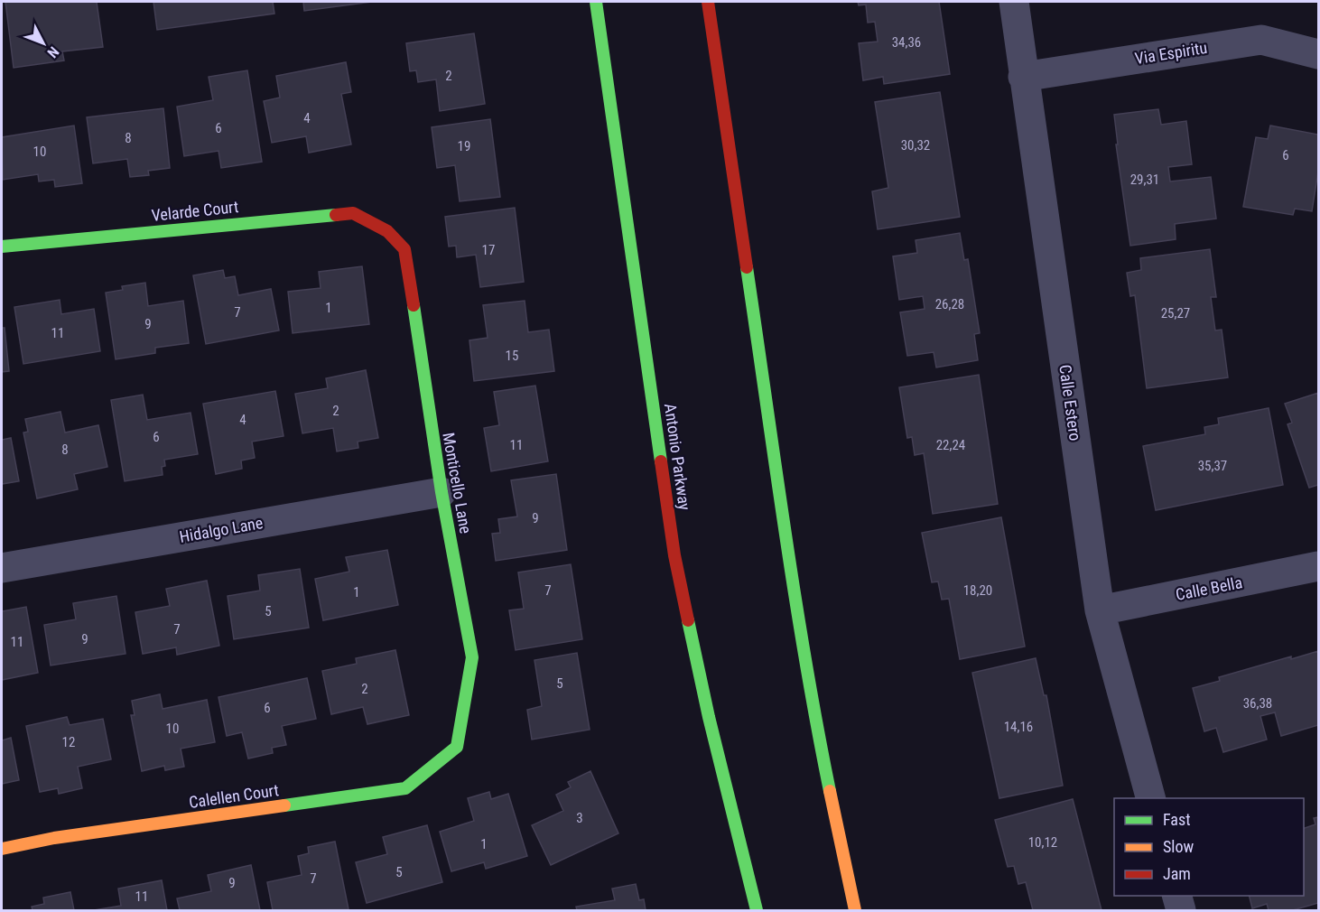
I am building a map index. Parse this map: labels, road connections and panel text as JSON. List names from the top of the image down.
{
  "streets": {
    "main road": [
      "Velarde Court",
      "Antonio Parkway",
      "Monticello Lane",
      "Calellen Court"
    ],
    "street": [
      "Via Espiritu",
      "Calle Estero",
      "Hidalgo Lane",
      "Calle Bella"
    ]
  },
  "crossings": [
    ["Via Espiritu", "Calle Estero"],
    ["Velarde Court", "Monticello Lane"],
    ["Calle Estero", "Calle Bella"],
    ["Monticello Lane", "Hidalgo Lane"],
    ["Monticello Lane", "Calellen Court"]
  ],
  "house_numbers": [
    "34,36",
    "2",
    "4",
    "6",
    "8",
    "30,32",
    "19",
    "10",
    "6",
    "29,31",
    "17",
    "26,28",
    "1",
    "7",
    "25,27",
    "9",
    "11",
    "15",
    "2",
    "4",
    "6",
    "11",
    "22,24",
    "8",
    "35,37",
    "9",
    "7",
    "18,20",
    "1",
    "5",
    "7",
    "9",
    "11",
    "5",
    "2",
    "36,38",
    "6",
    "14,16",
    "10",
    "12",
    "3",
    "10,12",
    "1",
    "5",
    "7",
    "9",
    "11"
  ],
  "legend": ["Fast", "Slow", "Jam"],
  "north": "bottom right"
}
